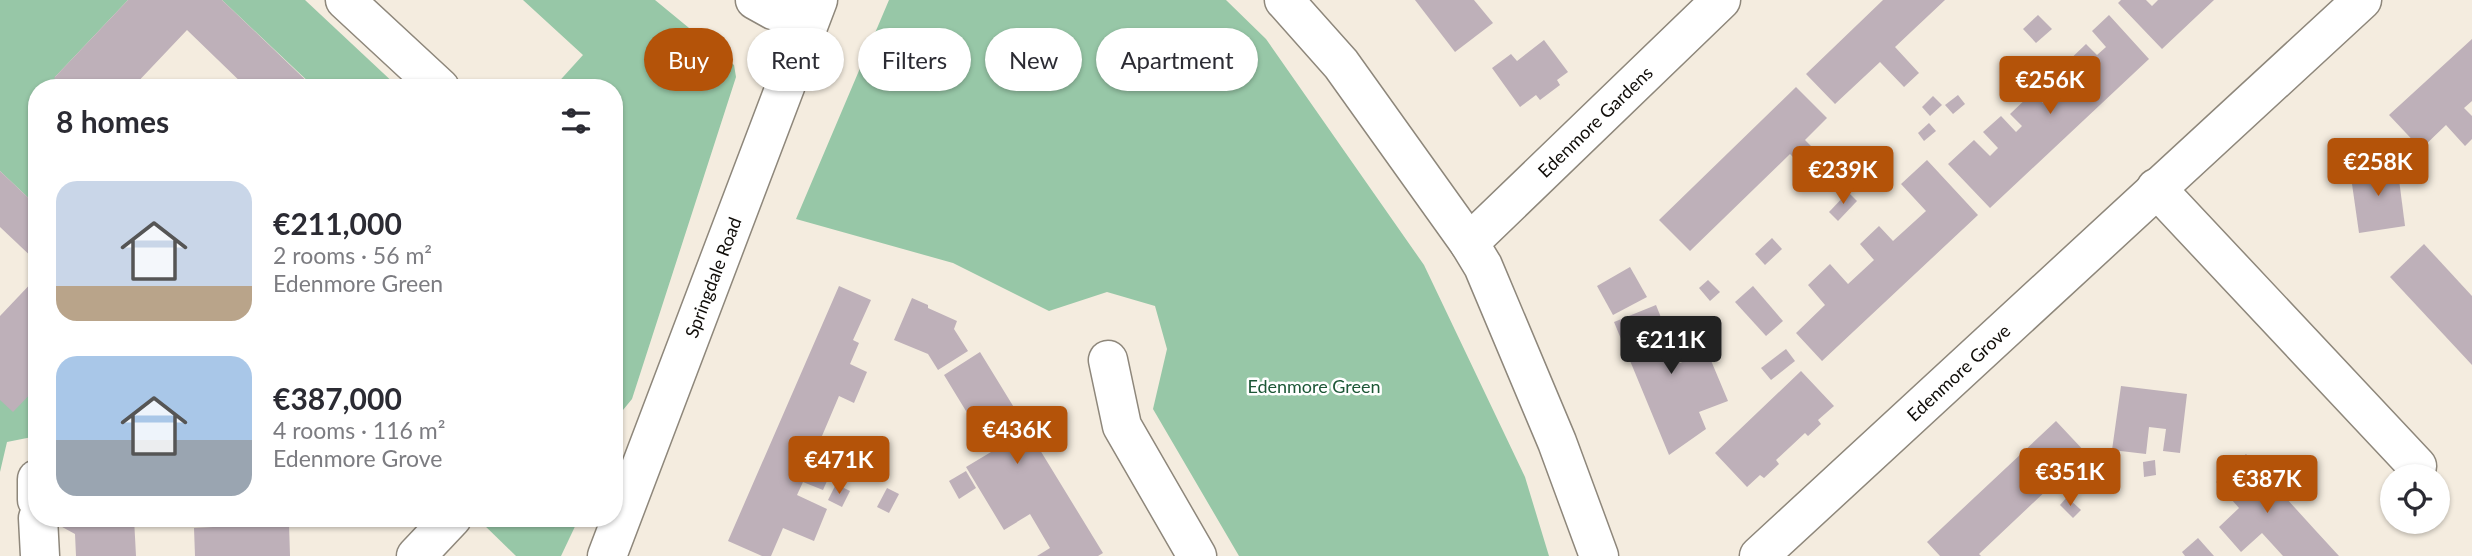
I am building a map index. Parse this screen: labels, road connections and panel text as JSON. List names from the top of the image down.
{
  "streets": {
    "street": ["Edenmore Gardens", "Springdale Road", "Edenmore Grove"]
  },
  "parks": ["Edenmore Green"],
  "page": {
    "chip": [
      "Buy",
      "Rent",
      "Filters",
      "New",
      "Apartment"
    ],
    "price": [
      "€256K",
      "€258K",
      "€239K",
      "€211K",
      "€436K",
      "€471K",
      "€351K",
      "€387K"
    ],
    "heading": "8 homes",
    "list": [
      {
        "name": "€211,000",
        "note": "2 rooms · 56 m² · Edenmore Green"
      },
      {
        "name": "€387,000",
        "note": "4 rooms · 116 m² · Edenmore Grove"
      }
    ]
  }
}
